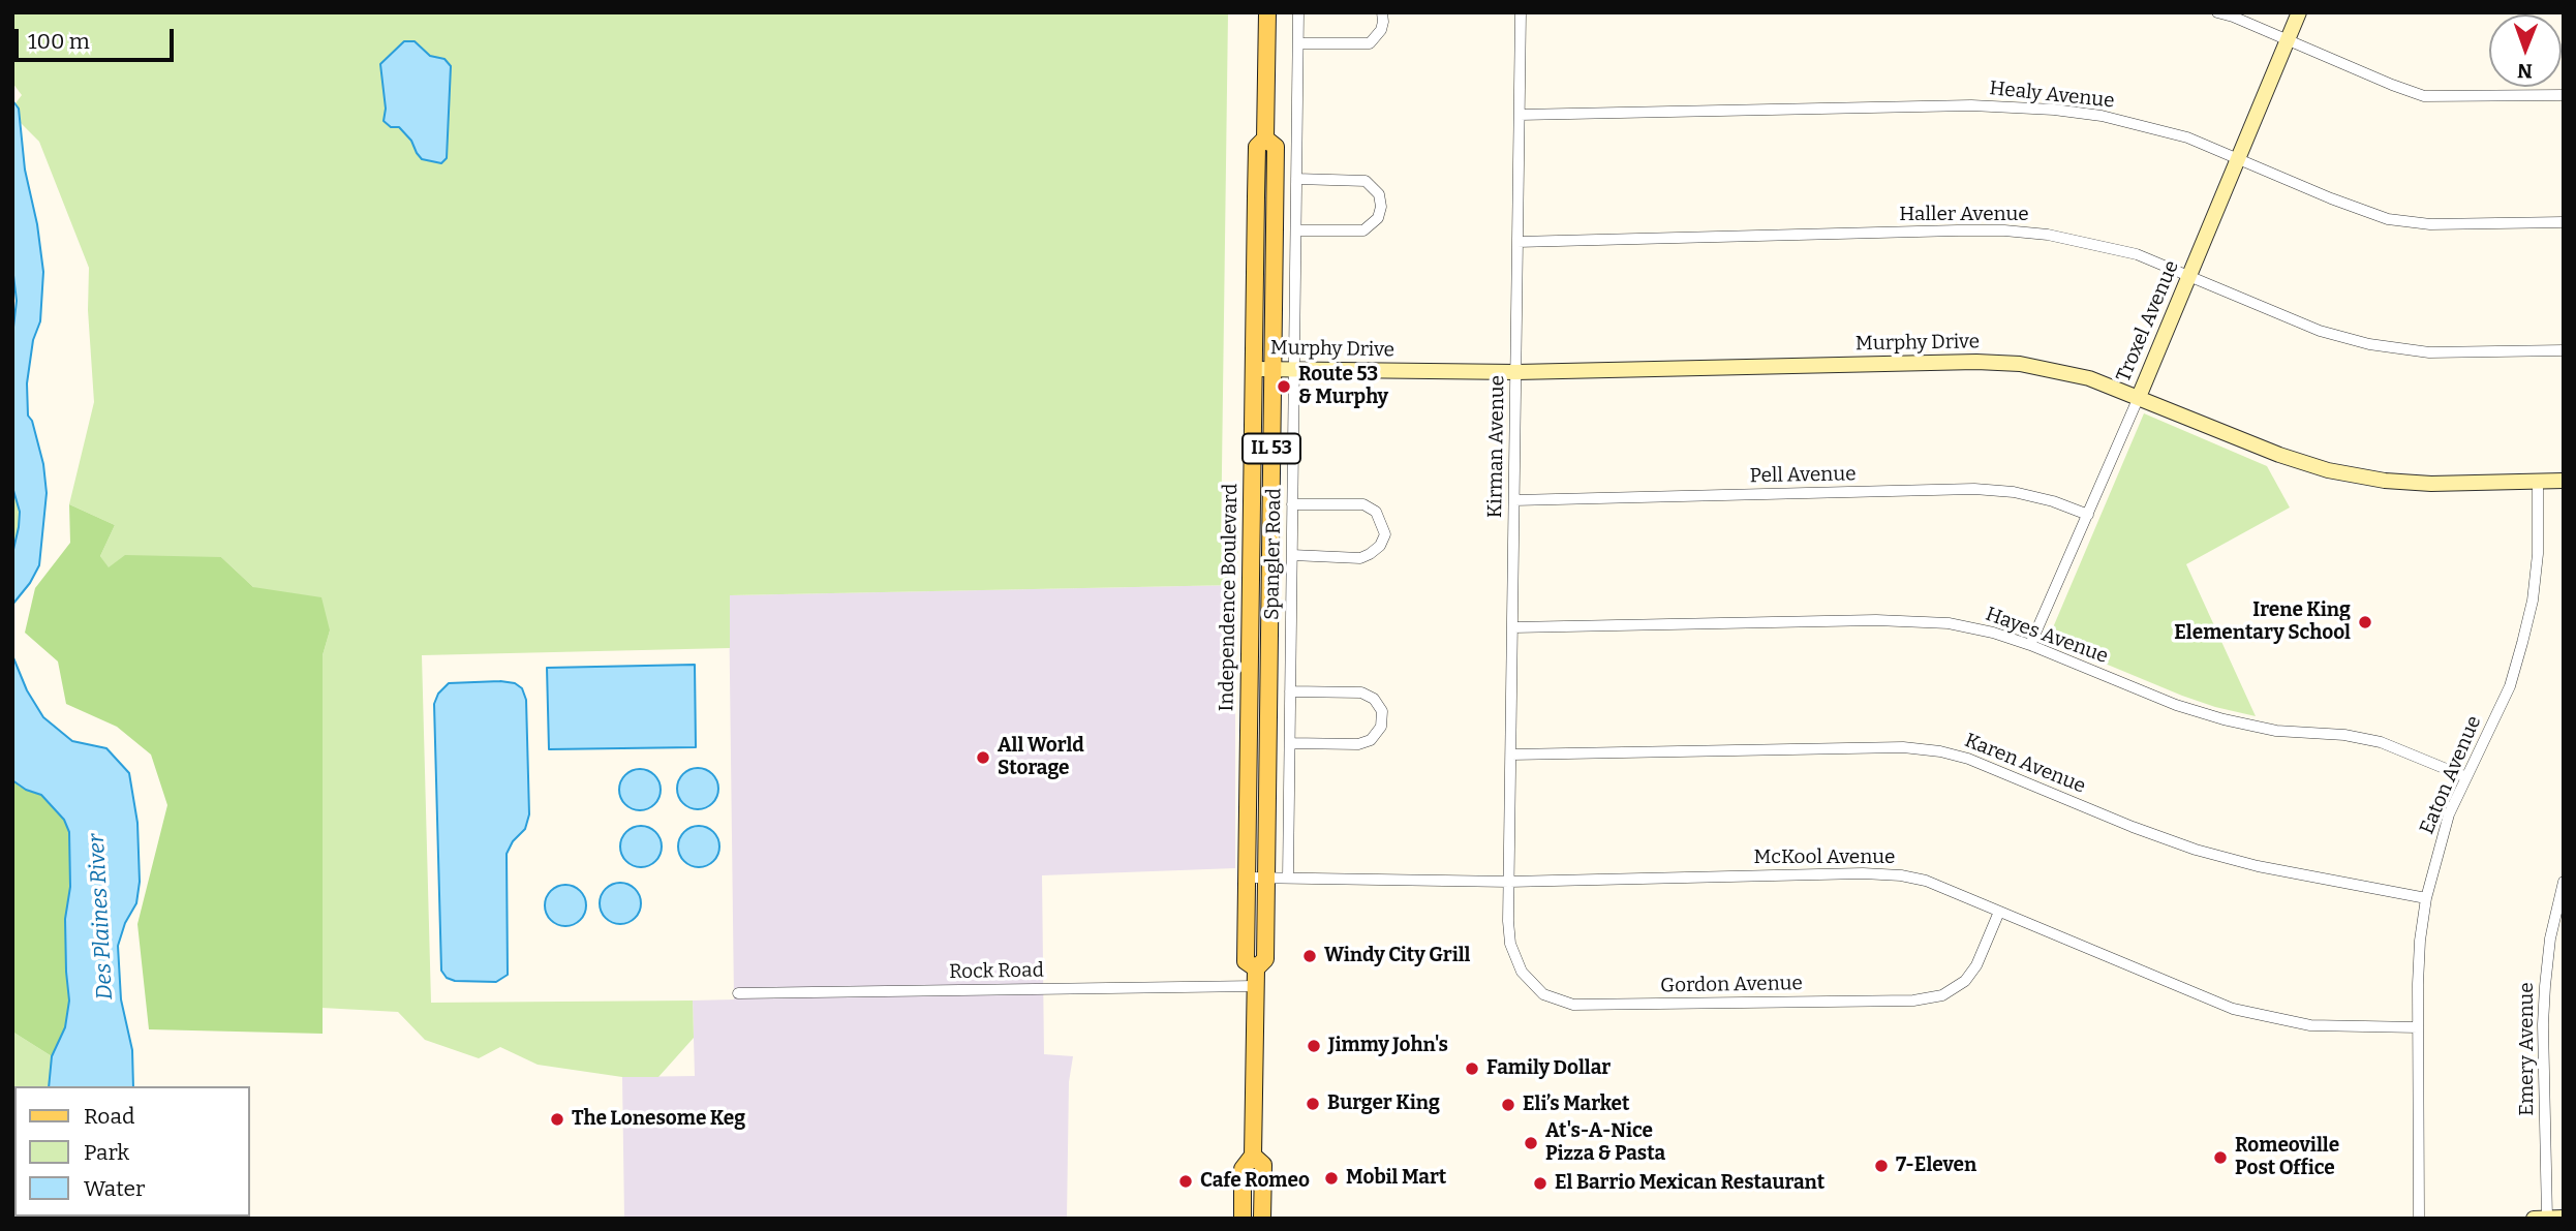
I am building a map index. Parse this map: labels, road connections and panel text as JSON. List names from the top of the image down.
{
  "streets": {
    "main road": ["IL 53", "Independence Boulevard"],
    "street": [
      "Healy Avenue",
      "Haller Avenue",
      "Troxel Avenue",
      "Murphy Drive",
      "Kirman Avenue",
      "Pell Avenue",
      "Spangler Road",
      "Hayes Avenue",
      "Karen Avenue",
      "Eaton Avenue",
      "McKool Avenue",
      "Rock Road",
      "Gordon Avenue",
      "Emery Avenue"
    ]
  },
  "crossings": [
    ["Healy Avenue", "Troxel Avenue"],
    ["Healy Avenue", "Kirman Avenue"],
    ["Haller Avenue", "Troxel Avenue"],
    ["Haller Avenue", "Kirman Avenue"],
    ["Troxel Avenue", "Murphy Drive"],
    ["Troxel Avenue", "Pell Avenue"],
    ["Troxel Avenue", "Hayes Avenue"],
    ["Murphy Drive", "Kirman Avenue"],
    ["Murphy Drive", "Spangler Road"],
    ["Murphy Drive", "Independence Boulevard"],
    ["Murphy Drive", "Eaton Avenue"],
    ["Kirman Avenue", "Pell Avenue"],
    ["Kirman Avenue", "Hayes Avenue"],
    ["Kirman Avenue", "Karen Avenue"],
    ["Kirman Avenue", "McKool Avenue"],
    ["Kirman Avenue", "Gordon Avenue"],
    ["Spangler Road", "McKool Avenue"],
    ["Independence Boulevard", "McKool Avenue"],
    ["Independence Boulevard", "Rock Road"],
    ["Hayes Avenue", "Eaton Avenue"],
    ["Karen Avenue", "Eaton Avenue"],
    ["Eaton Avenue", "McKool Avenue"],
    ["McKool Avenue", "Gordon Avenue"]
  ],
  "water": ["Des Plaines River"],
  "places": [
    "Route 53 & Murphy",
    "Irene King Elementary School",
    "All World Storage",
    "Windy City Grill",
    "Jimmy John's",
    "Family Dollar",
    "Burger King",
    "Eli’s Market",
    "The Lonesome Keg",
    "At's-A-Nice Pizza & Pasta",
    "Romeoville Post Office",
    "7-Eleven",
    "Mobil Mart",
    "Cafe Romeo",
    "El Barrio Mexican Restaurant"
  ],
  "legend": ["Road", "Park", "Water"],
  "scale_bar": "100 m",
  "north": "bottom"
}
